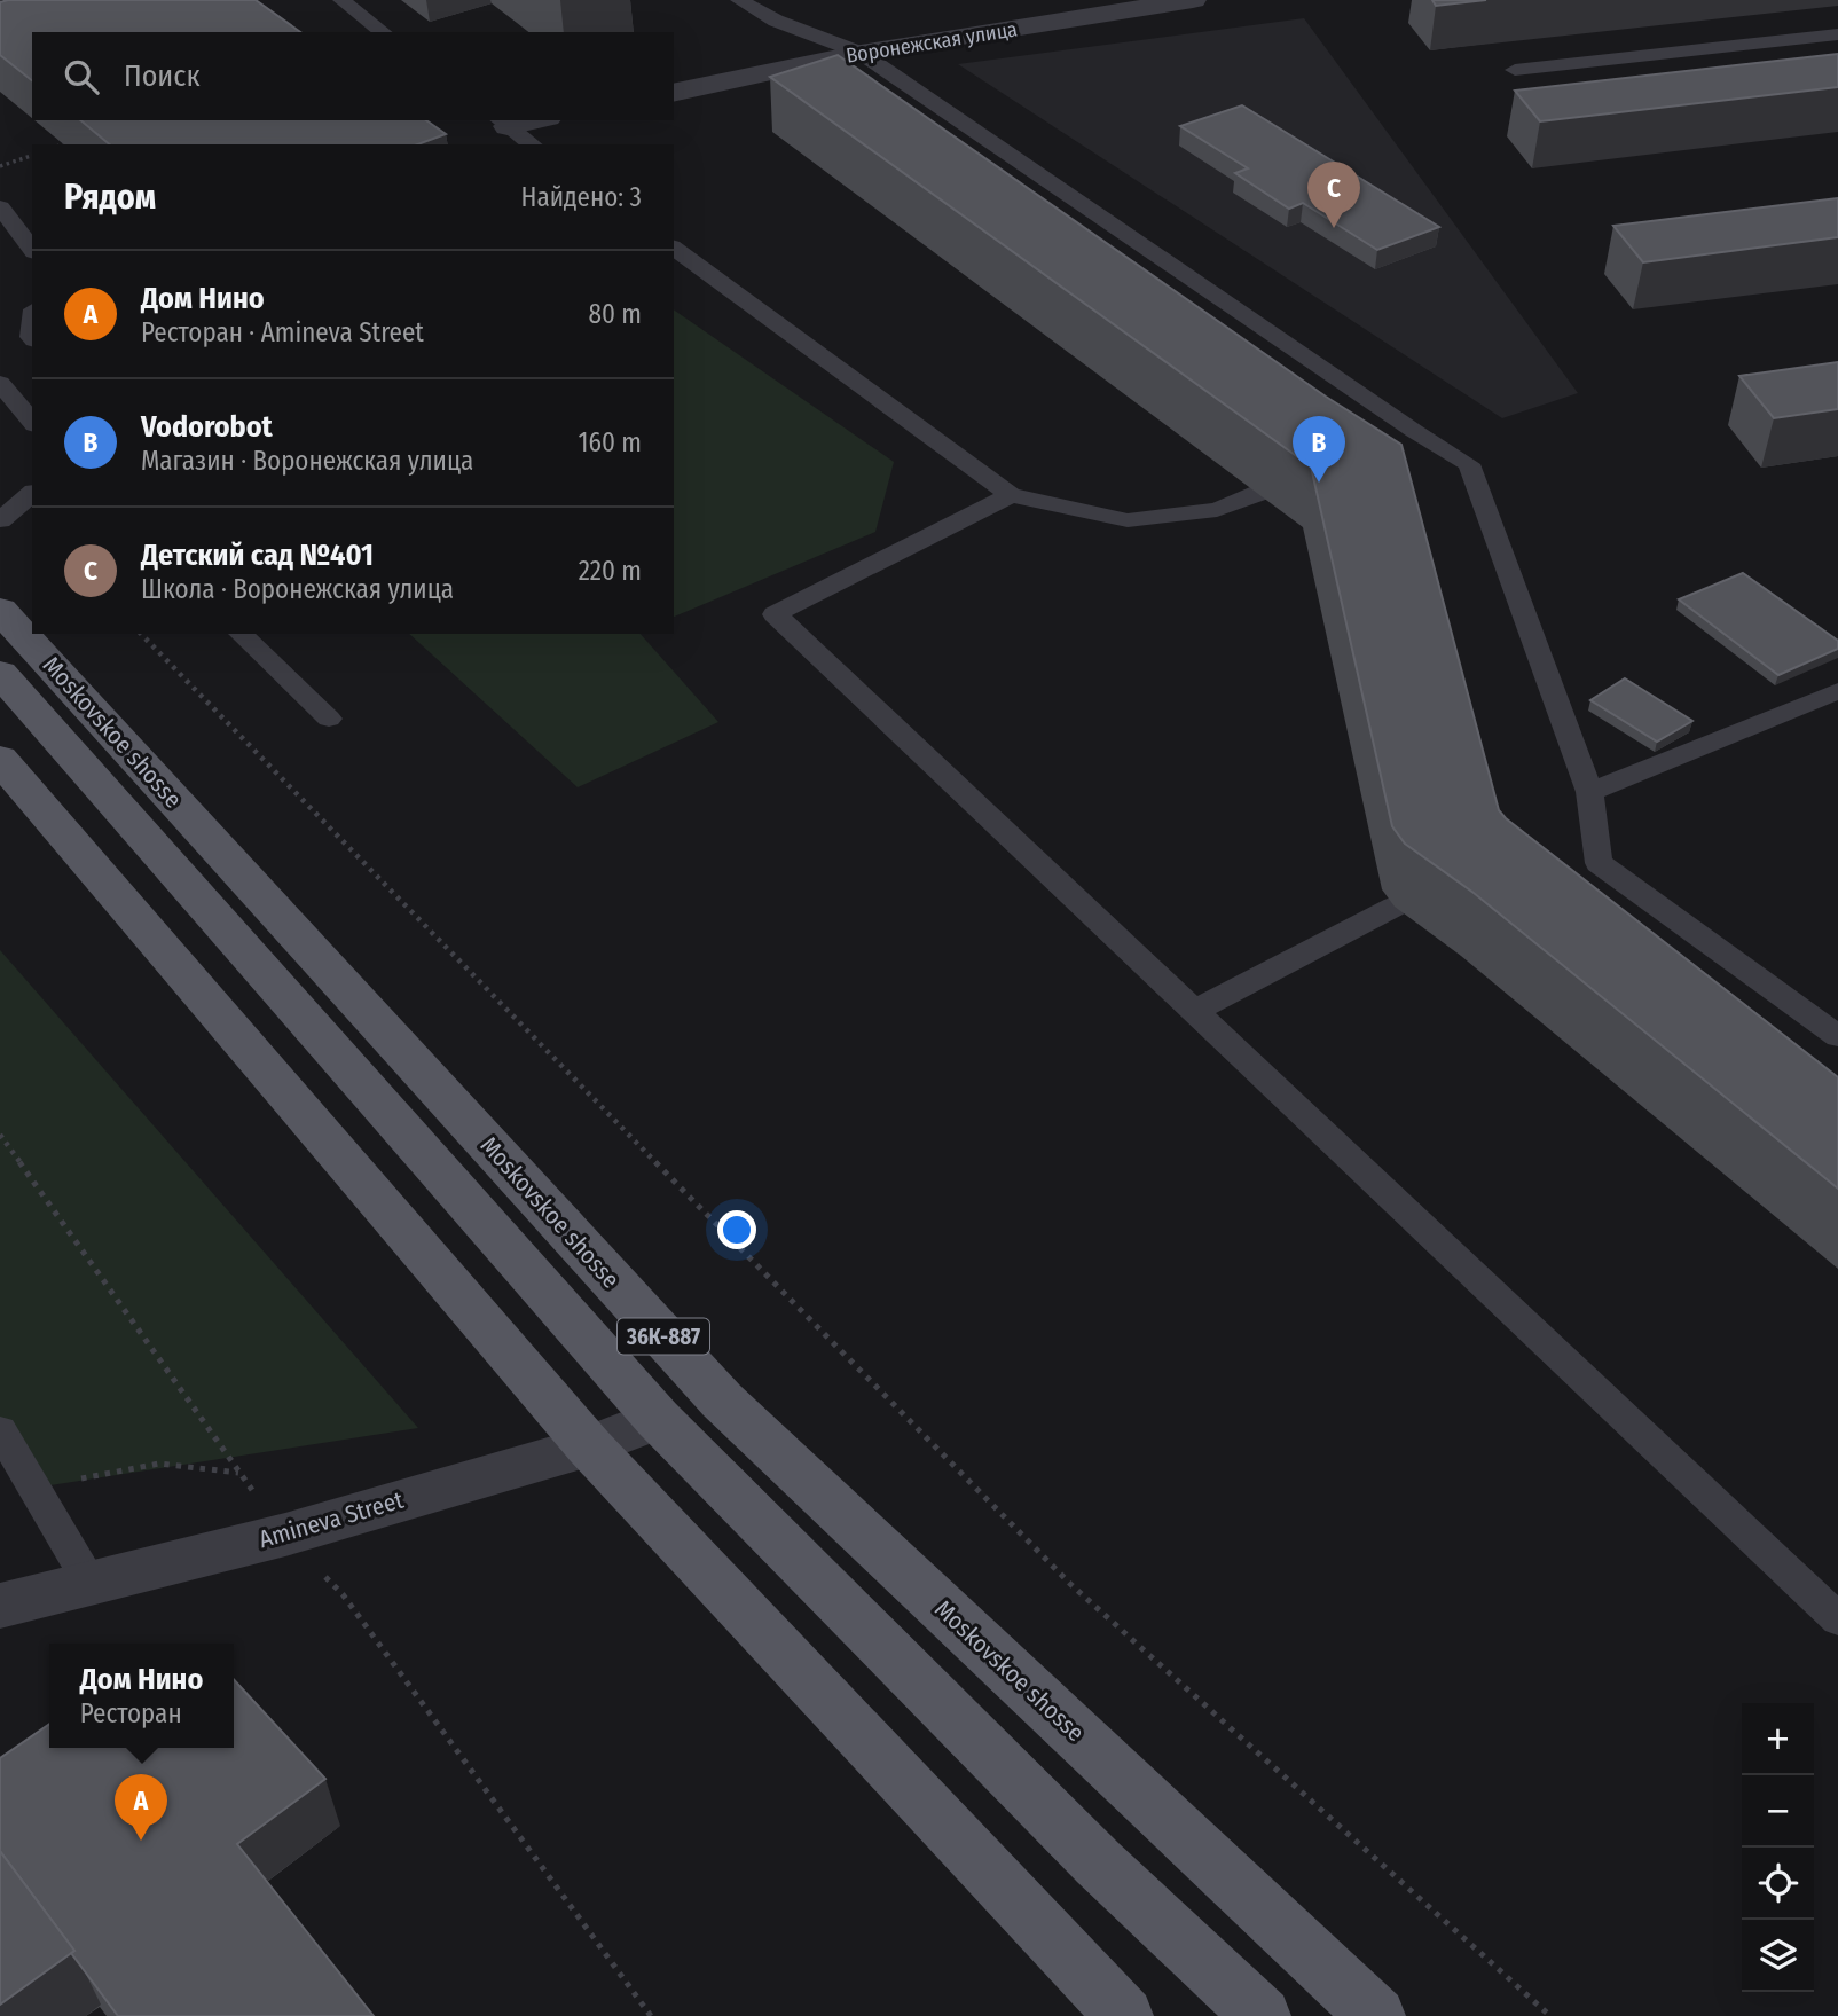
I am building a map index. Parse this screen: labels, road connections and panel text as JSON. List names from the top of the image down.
{
  "streets": {
    "main road": ["Moskovskoe shosse", "36К-887"],
    "street": ["Воронежская улица", "Amineva Street"]
  },
  "crossings": [
    ["Moskovskoe shosse", "Amineva Street"]
  ],
  "page": {
    "search": "Поиск",
    "heading": ["Рядом", "Найдено: 3"],
    "pins": ["C", "B", "A"],
    "list": [
      {
        "mark": "A",
        "name": "Дом Нино",
        "note": "Ресторан · Amineva Street",
        "value": "80 m"
      },
      {
        "mark": "B",
        "name": "Vodorobot",
        "note": "Магазин · Воронежская улица",
        "value": "160 m"
      },
      {
        "mark": "C",
        "name": "Детский сад №401",
        "note": "Школа · Воронежская улица",
        "value": "220 m"
      }
    ],
    "popup": ["Дом Нино", "Ресторан"],
    "map_buttons": ["+", "−"]
  }
}
